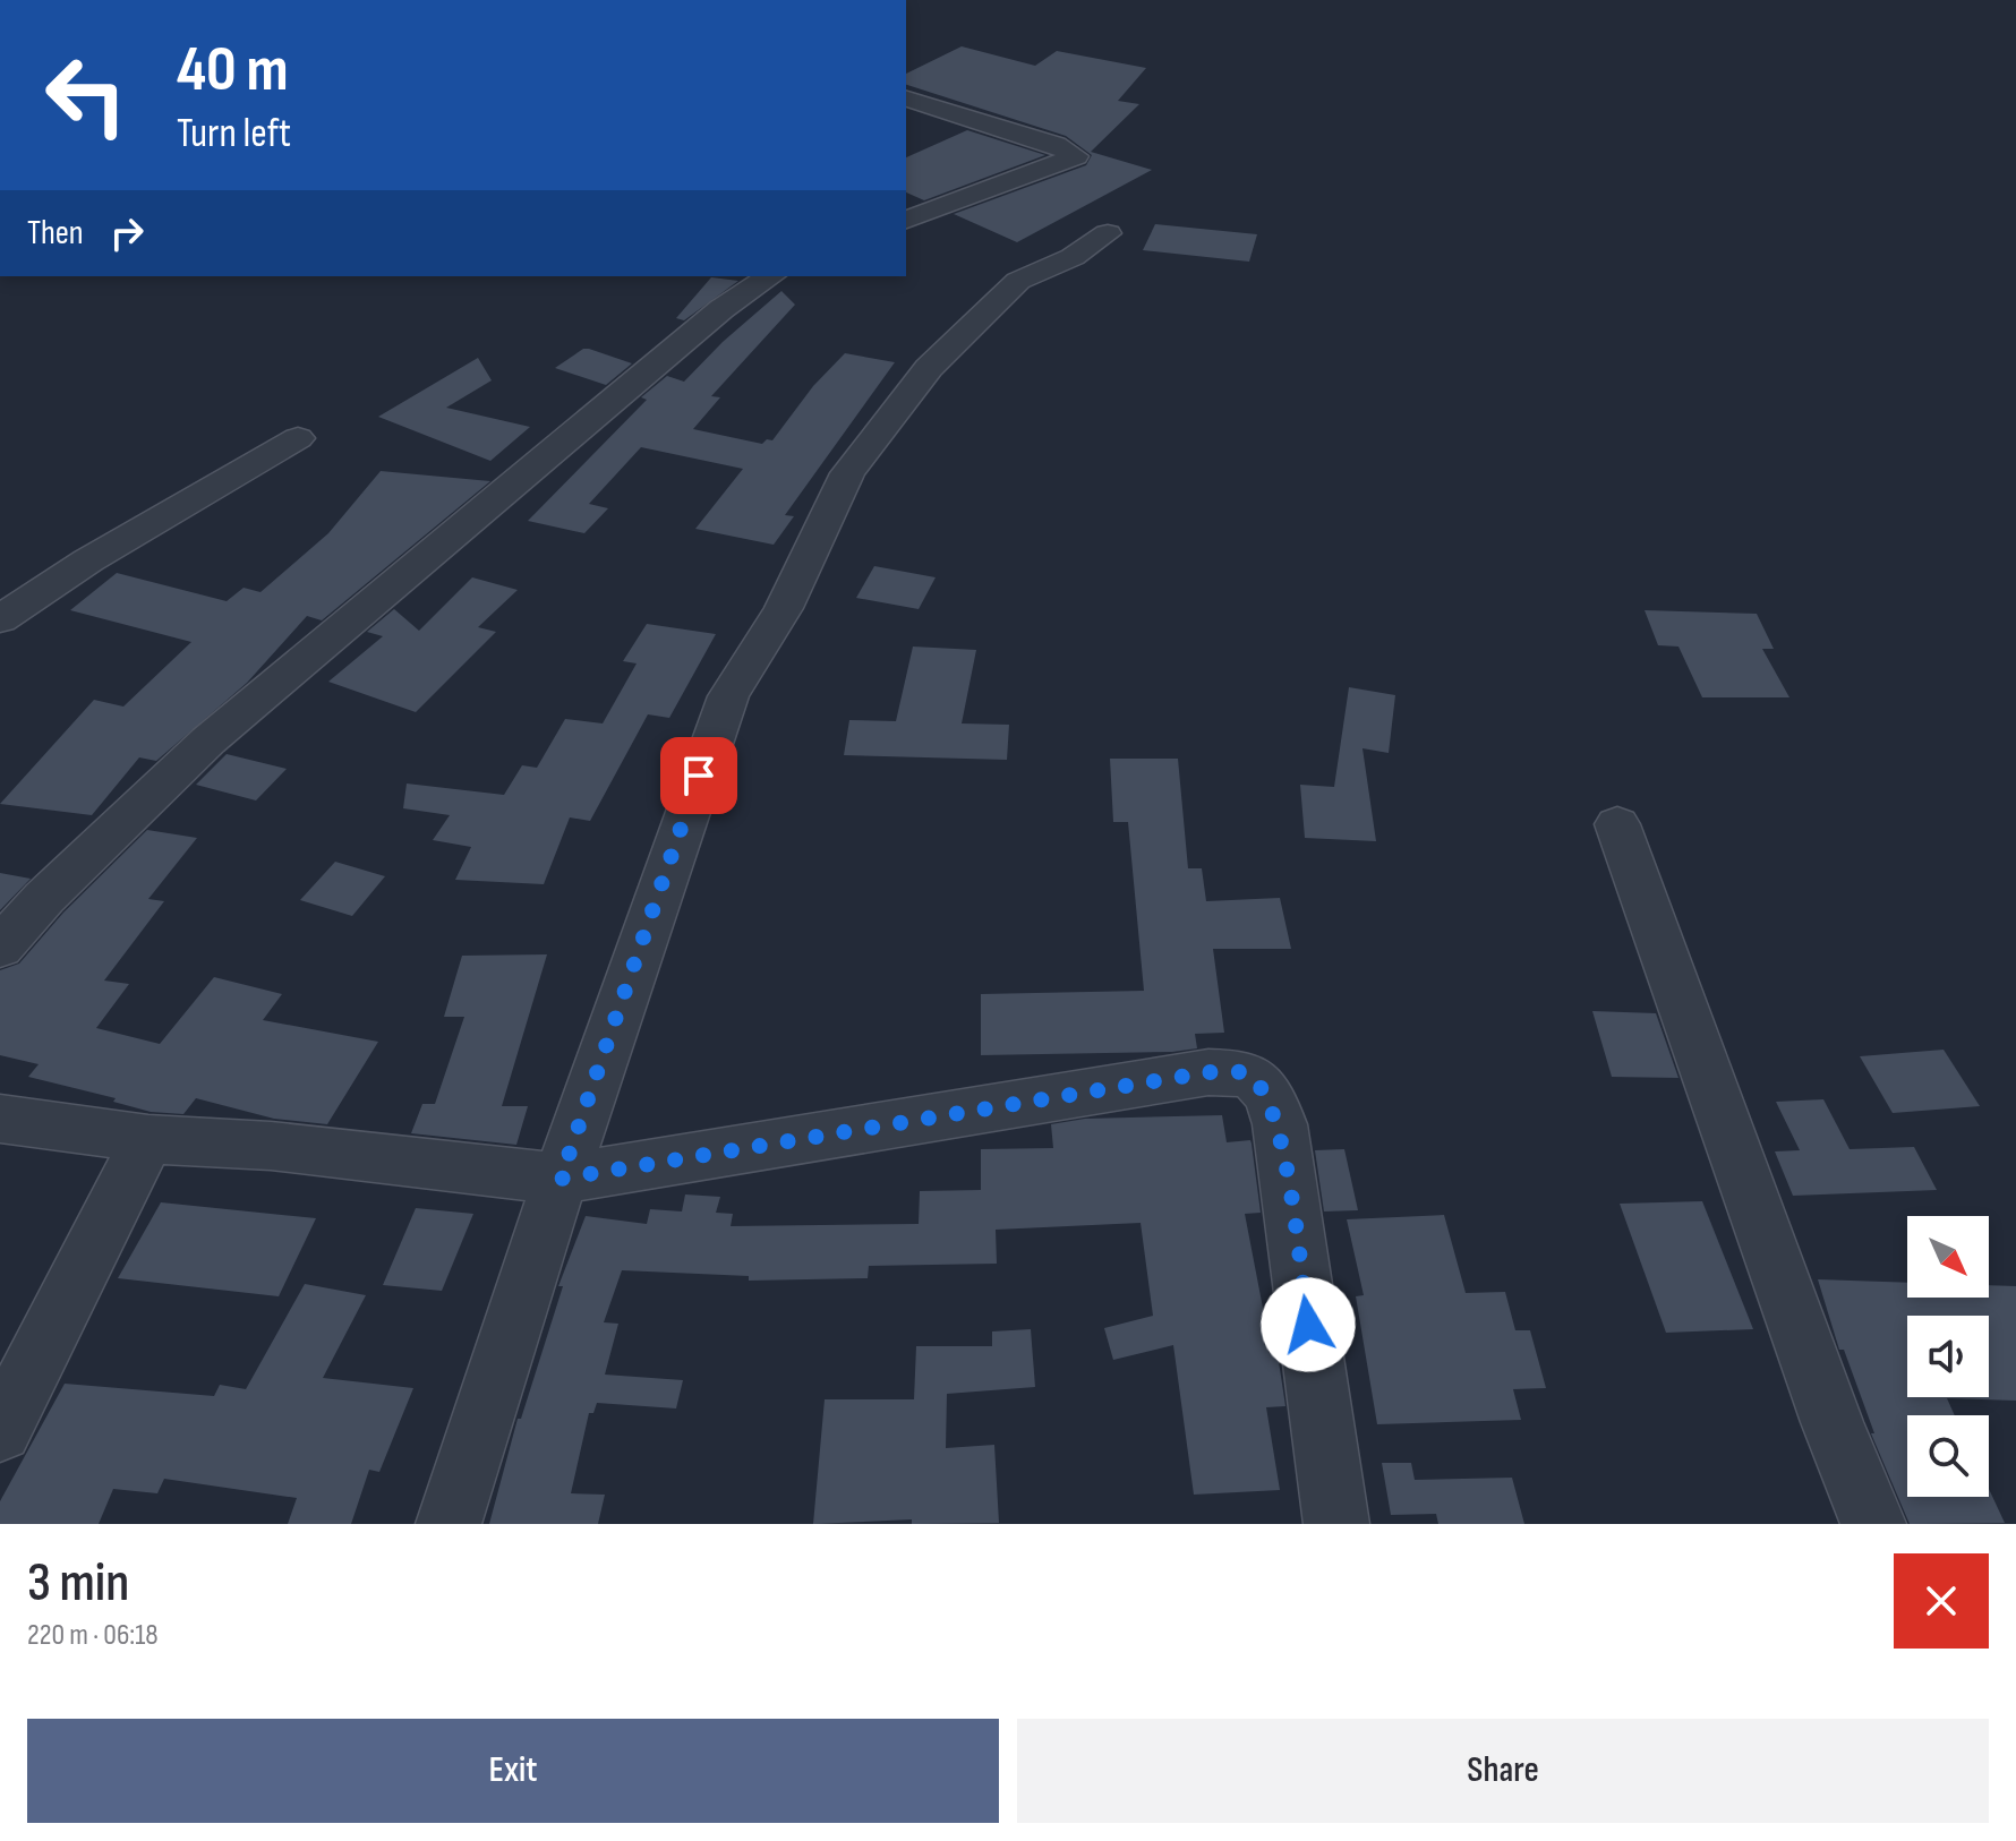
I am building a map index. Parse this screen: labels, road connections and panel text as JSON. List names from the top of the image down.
{
  "north": "bottom right",
  "page": {
    "turn": ["40 m", "Turn left"],
    "then": "Then",
    "heading": ["3 min", "220 m · 06:18"],
    "buttons": ["Exit", "Share"]
  }
}
